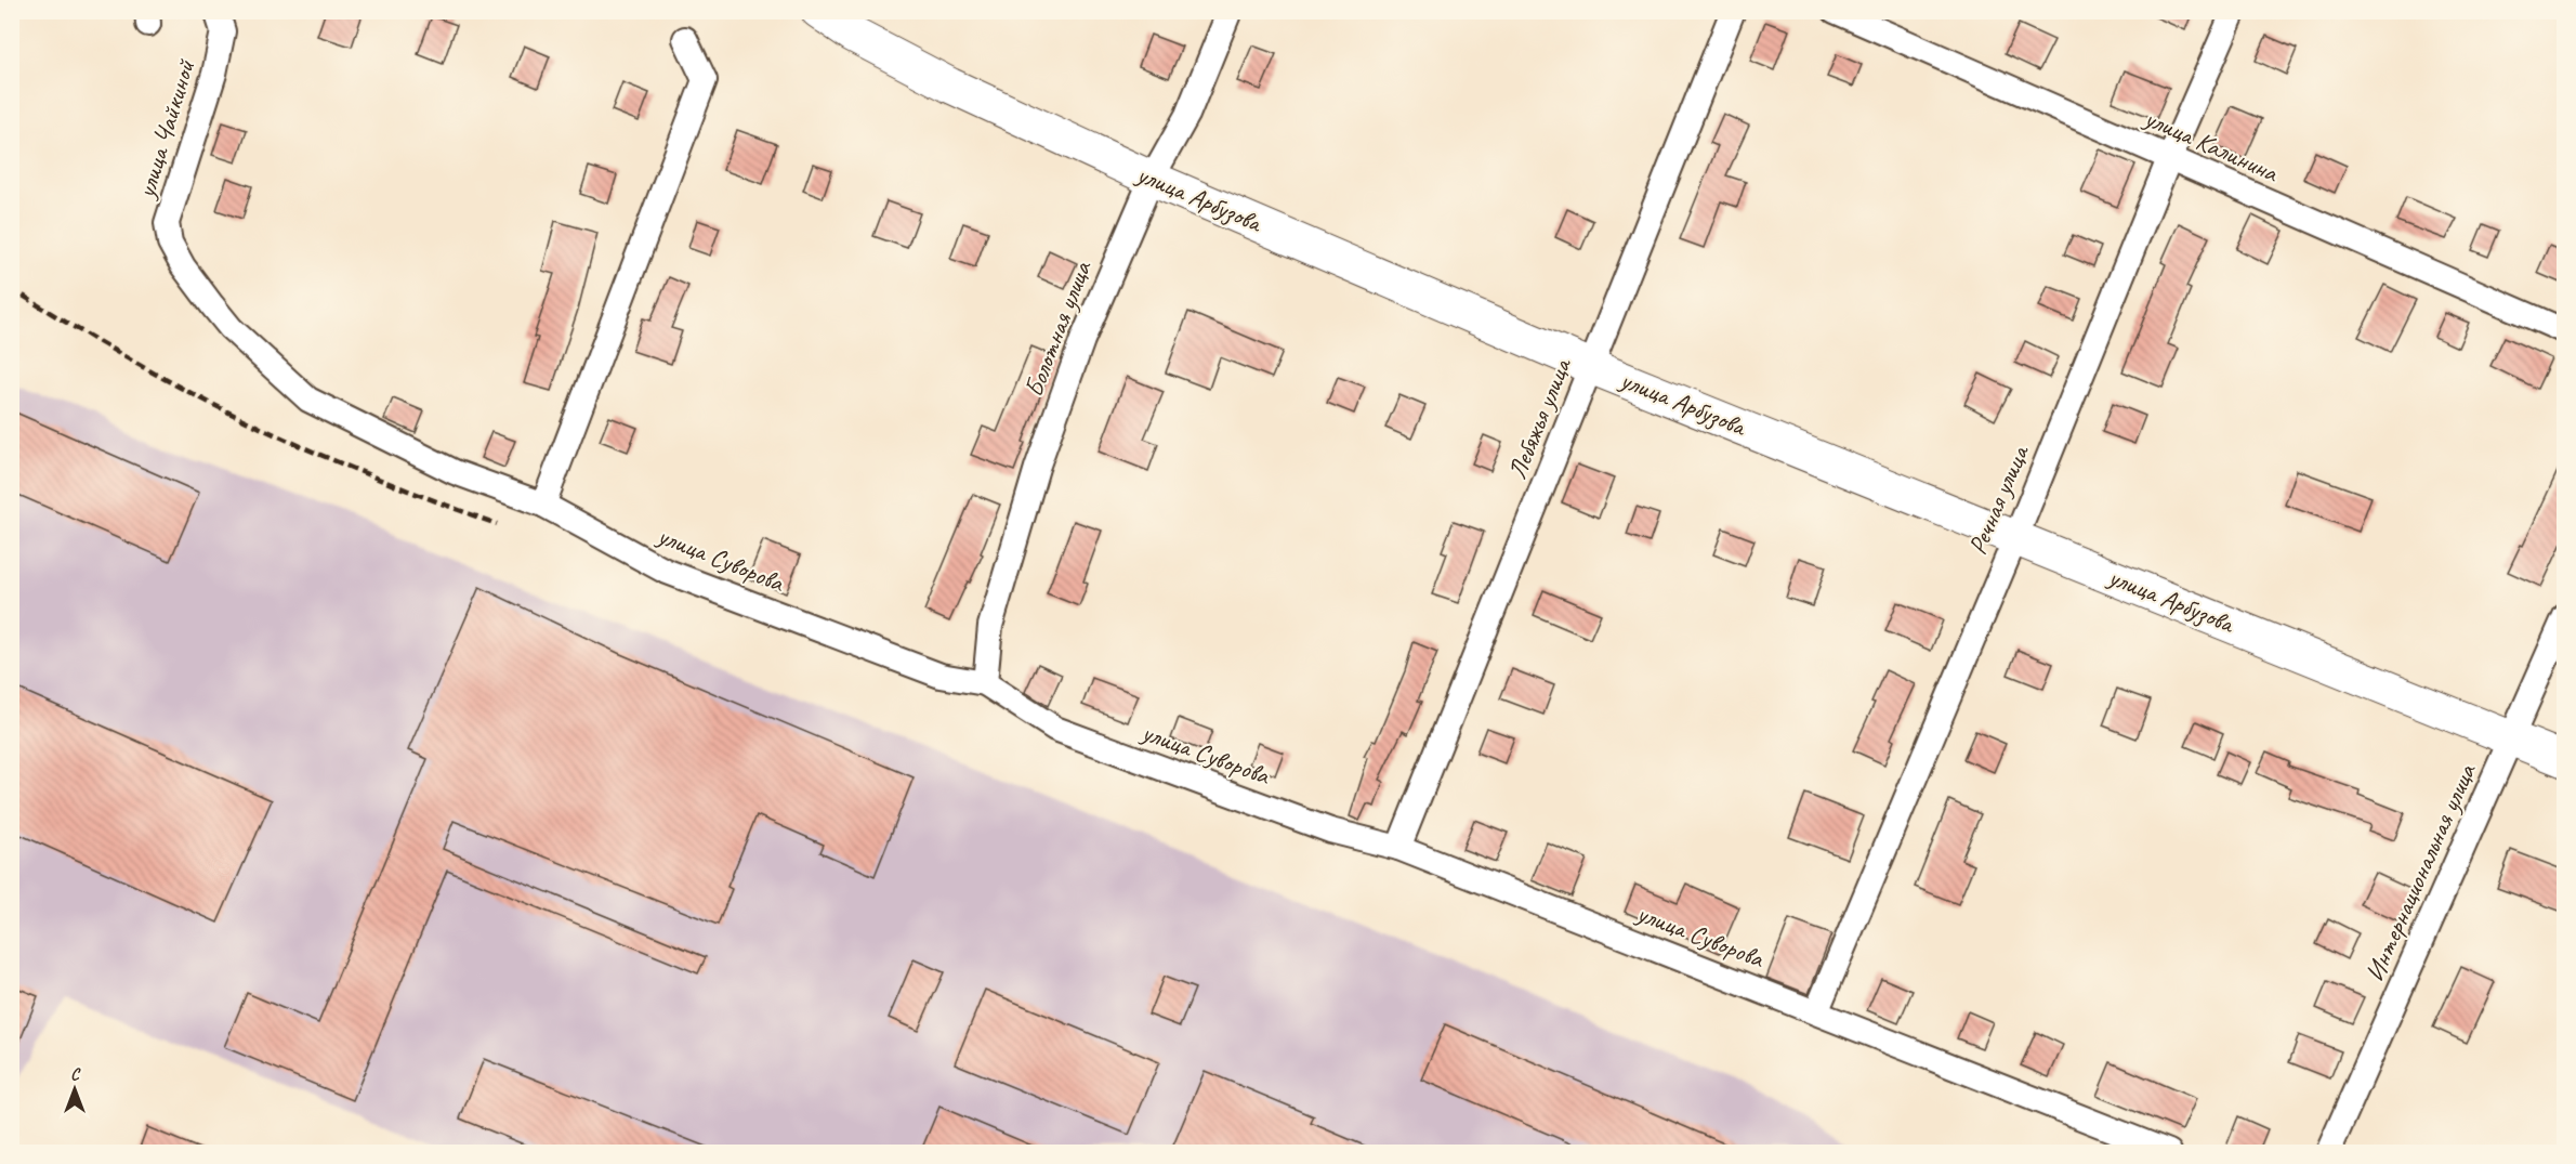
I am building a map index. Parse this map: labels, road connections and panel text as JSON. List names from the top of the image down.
{
  "streets": {
    "street": [
      "улица Чайкиной",
      "улица Калинина",
      "улица Арбузова",
      "Болотная улица",
      "Лебяжья улица",
      "Речная улица",
      "улица Суворова",
      "Интернациональная улица"
    ]
  },
  "crossings": [
    ["улица Чайкиной", "улица Суворова"],
    ["улица Калинина", "Речная улица"],
    ["улица Арбузова", "Болотная улица"],
    ["улица Арбузова", "Лебяжья улица"],
    ["улица Арбузова", "Речная улица"],
    ["улица Арбузова", "Интернациональная улица"],
    ["Болотная улица", "улица Суворова"],
    ["Лебяжья улица", "улица Суворова"],
    ["Речная улица", "улица Суворова"]
  ],
  "north": "top"
}
